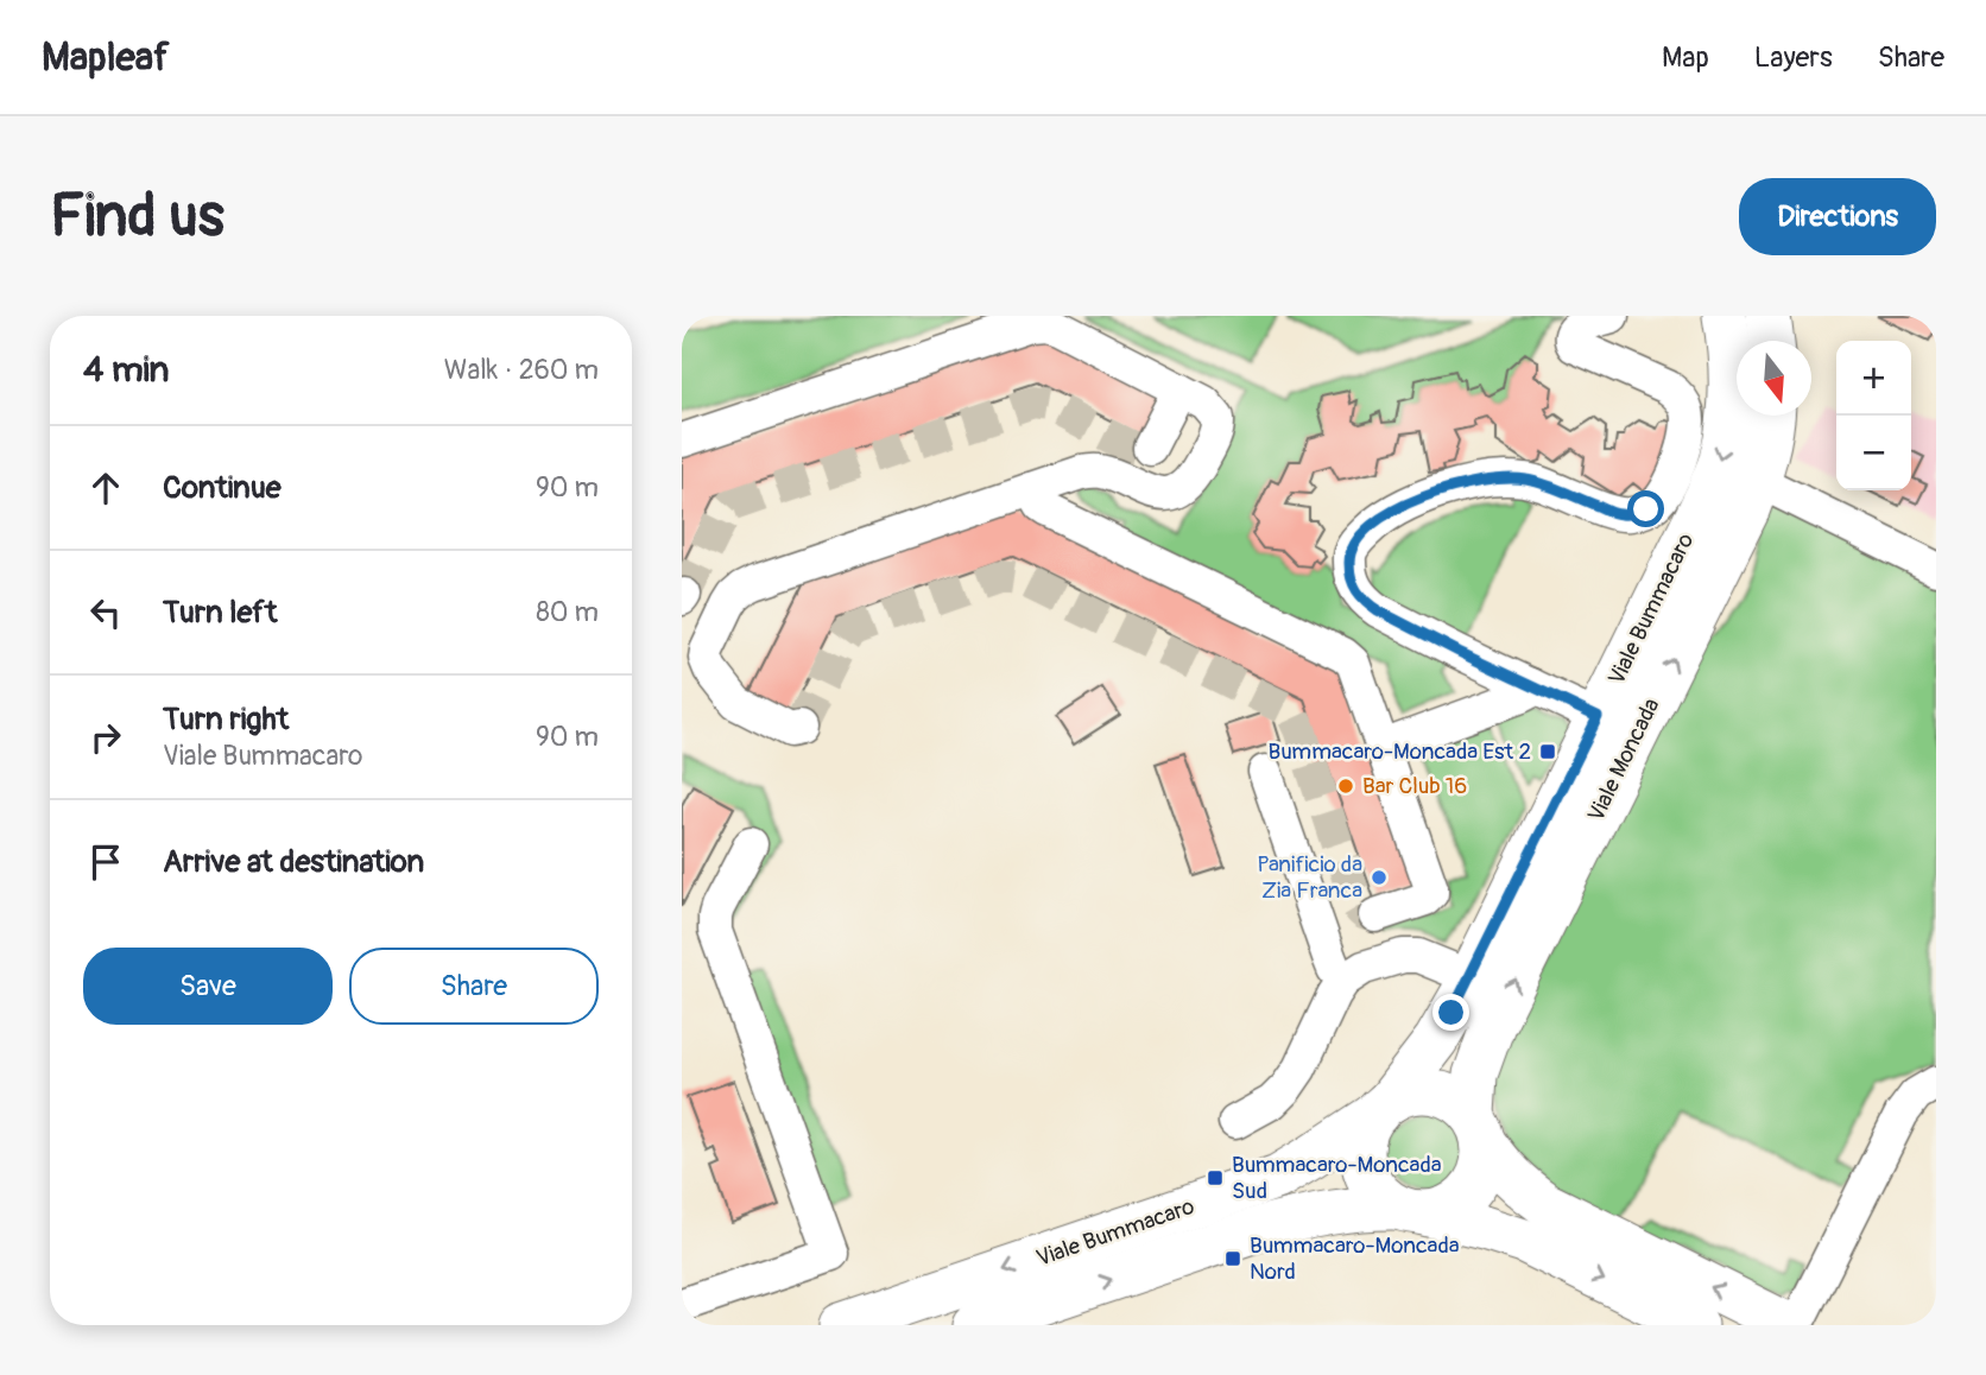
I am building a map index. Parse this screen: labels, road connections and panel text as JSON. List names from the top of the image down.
{
  "streets": {
    "main road": ["Viale Bummacaro", "Viale Moncada"]
  },
  "crossings": [
    ["Viale Bummacaro", "Viale Moncada"]
  ],
  "one_way": ["Viale Bummacaro", "Viale Moncada"],
  "places": {
    "transit": ["Bummacaro-Moncada Est 2", "Bummacaro-Moncada Sud", "Bummacaro-Moncada Nord"],
    "other": ["Bar Club 16", "Panificio da Zia Franca"]
  },
  "north": "bottom",
  "page": {
    "header": "Mapleaf",
    "nav": ["Map", "Layers", "Share"],
    "buttons": [
      "Directions",
      ["Save", "Share"]
    ],
    "title": "Find us",
    "heading": ["4 min", "Walk · 260 m"],
    "map_buttons": ["+", "−"],
    "list": [
      ["Continue", "90 m"],
      ["Turn left", "80 m"],
      ["Turn right", "Viale Bummacaro", "90 m"],
      "Arrive at destination"
    ]
  }
}
